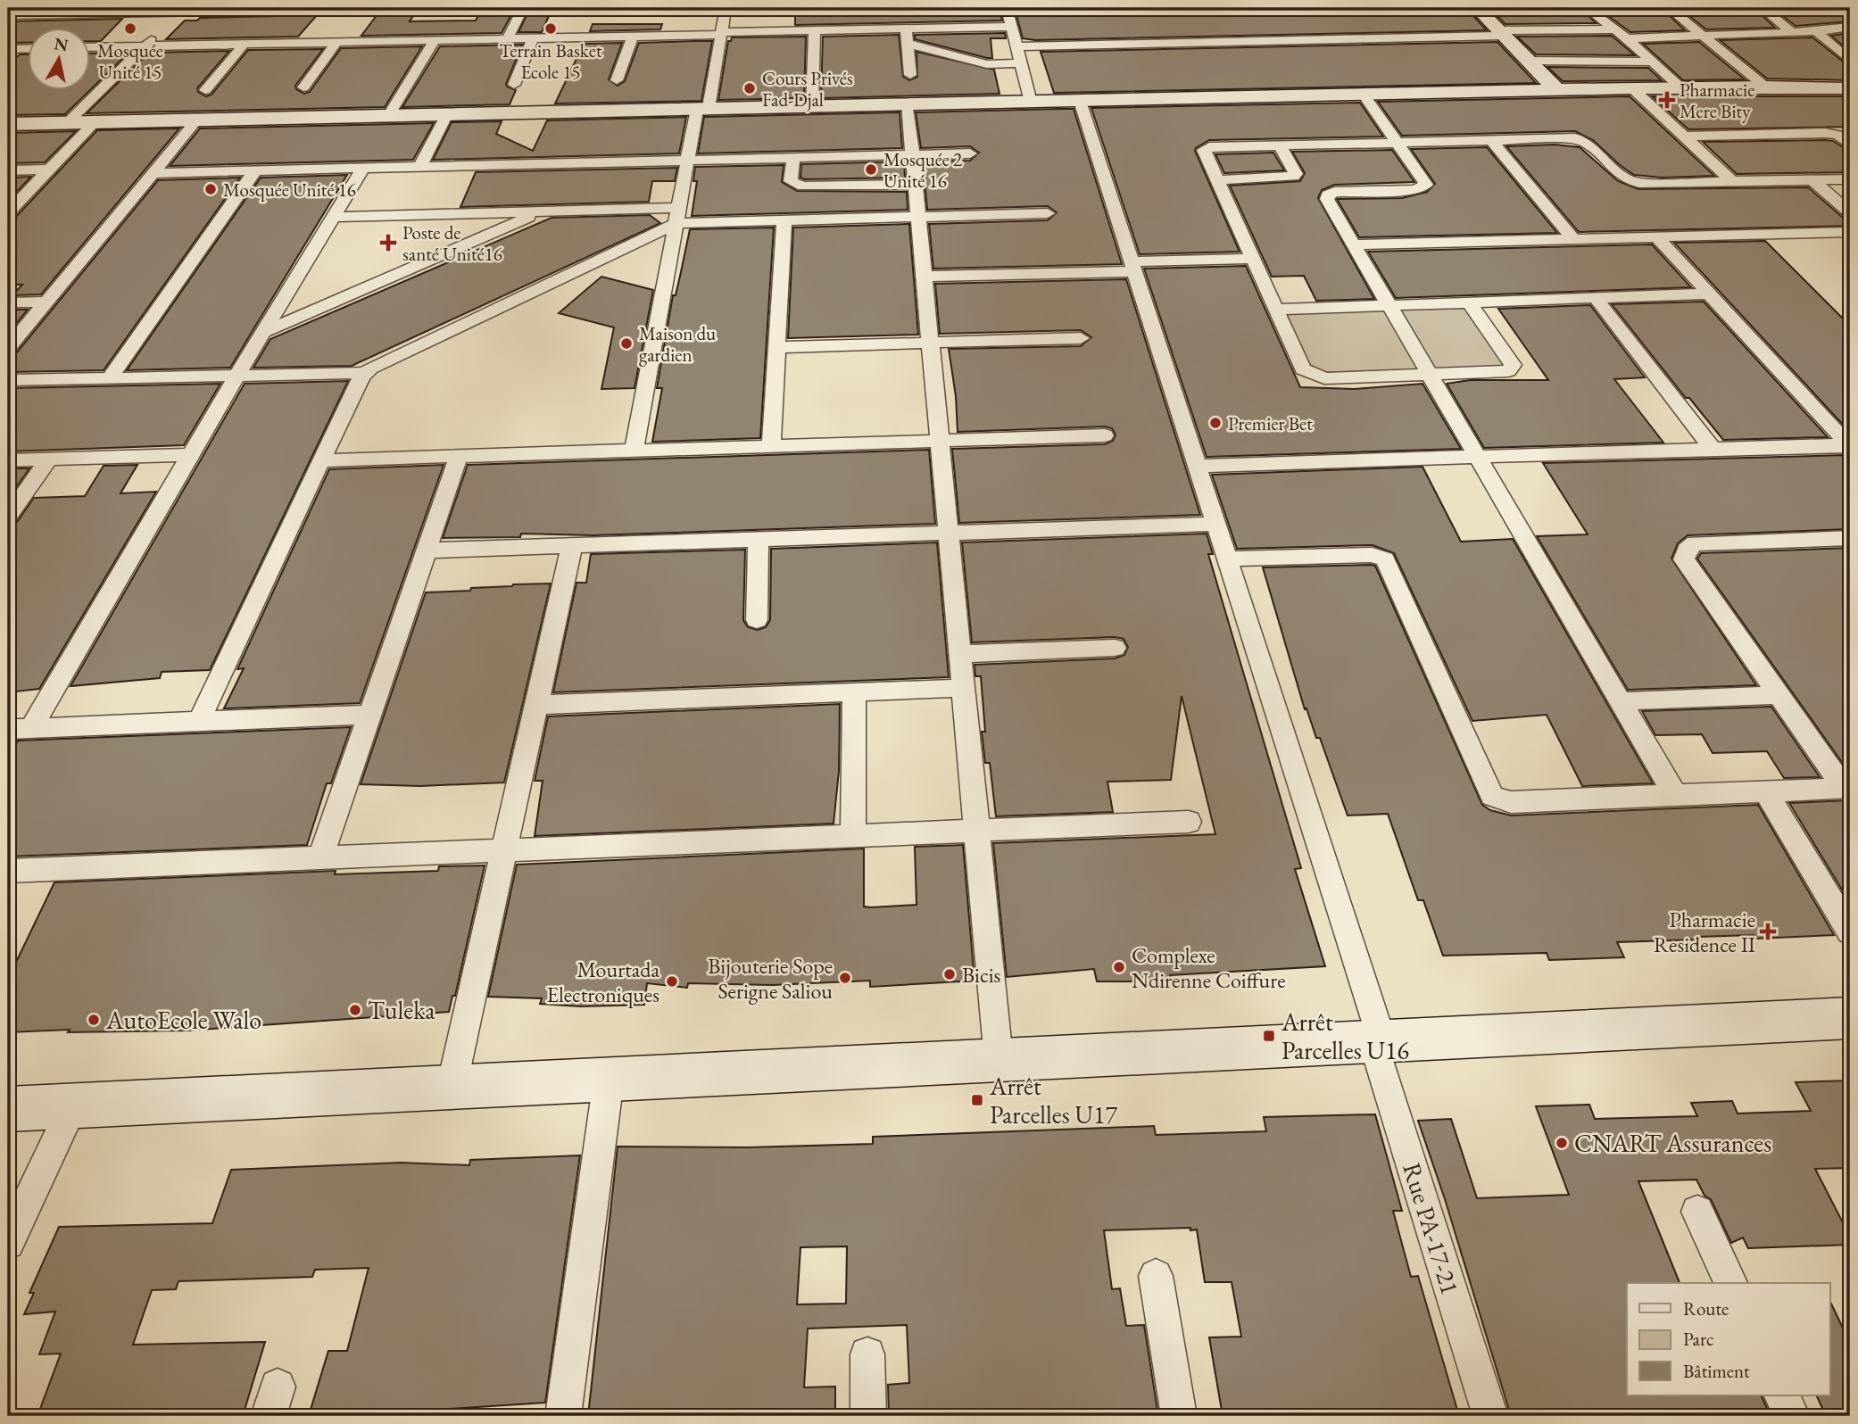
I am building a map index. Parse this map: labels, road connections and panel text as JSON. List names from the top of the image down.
{
  "streets": {
    "street": ["Rue PA-17-21"]
  },
  "places": {
    "other": [
      "Mosquée Unité 15",
      "Terrain Basket Ecole 15",
      "Cours Privés Fad-Djal",
      "Mosquée 2 Unité 16",
      "Mosquée Unité 16",
      "Maison du gardien",
      "Premier Bet",
      "Complexe Ndirenne Coiffure",
      "Bicis",
      "Bijouterie Sope Serigne Saliou",
      "Mourtada Electroniques",
      "Tuleka",
      "AutoEcole Walo",
      "CNART Assurances"
    ],
    "health": ["Pharmacie Mere Bity", "Poste de santé Unité16", "Pharmacie Residence II"],
    "transit": ["Arrêt Parcelles U16", "Arrêt Parcelles U17"]
  },
  "legend": ["Route", "Parc", "Bâtiment"],
  "north": "top"
}
